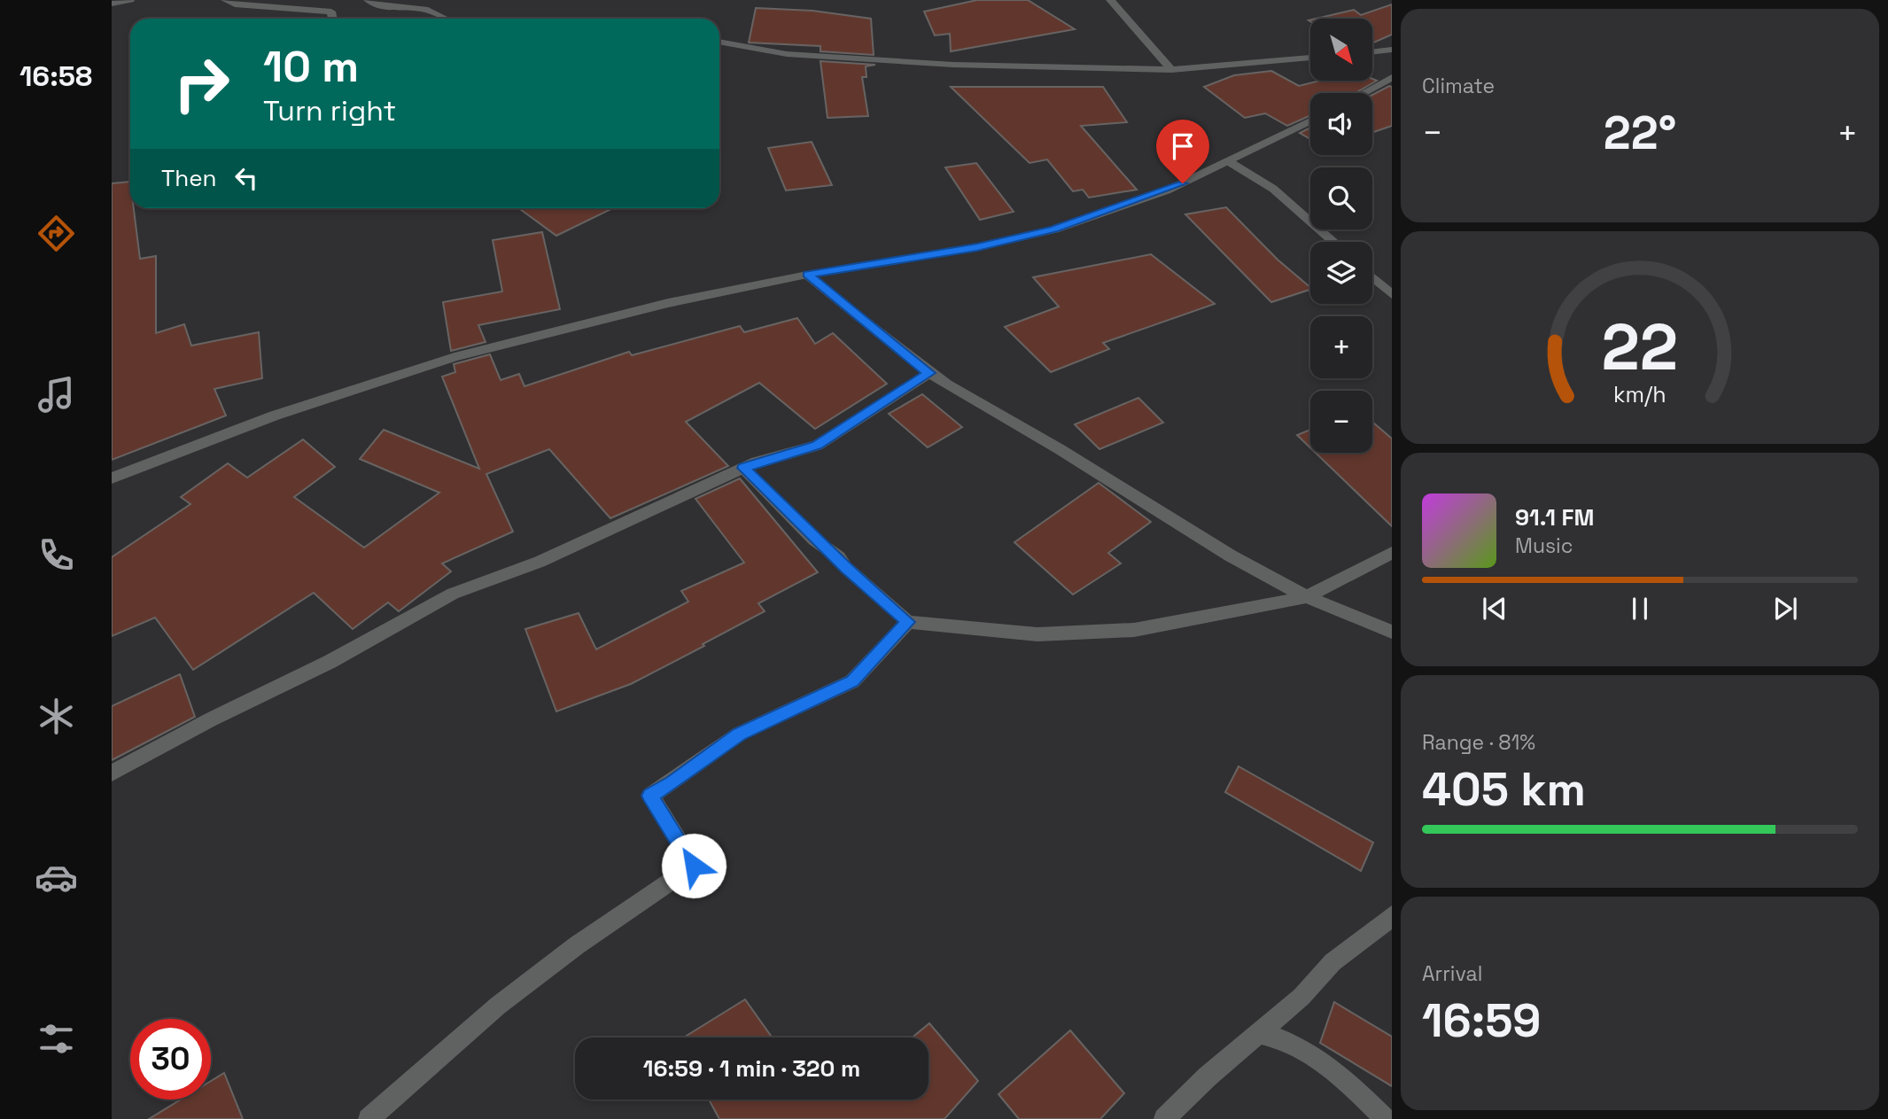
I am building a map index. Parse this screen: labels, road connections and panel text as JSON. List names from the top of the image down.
{
  "north": "bottom right",
  "page": {
    "tabs": "16:58",
    "tile": [
      "Climate",
      ["Range · 81%", "405 km"],
      ["Arrival", "16:59"]
    ],
    "map_buttons": ["+", "−"],
    "turn": ["10 m", "Turn right"],
    "heat": ["−", "22°", "+"],
    "then": "Then",
    "song": ["91.1 FM", "Music"],
    "limit": "30",
    "trip": "16:59 · 1 min · 320 m",
    "gauge": ["22", "km/h"]
  }
}
